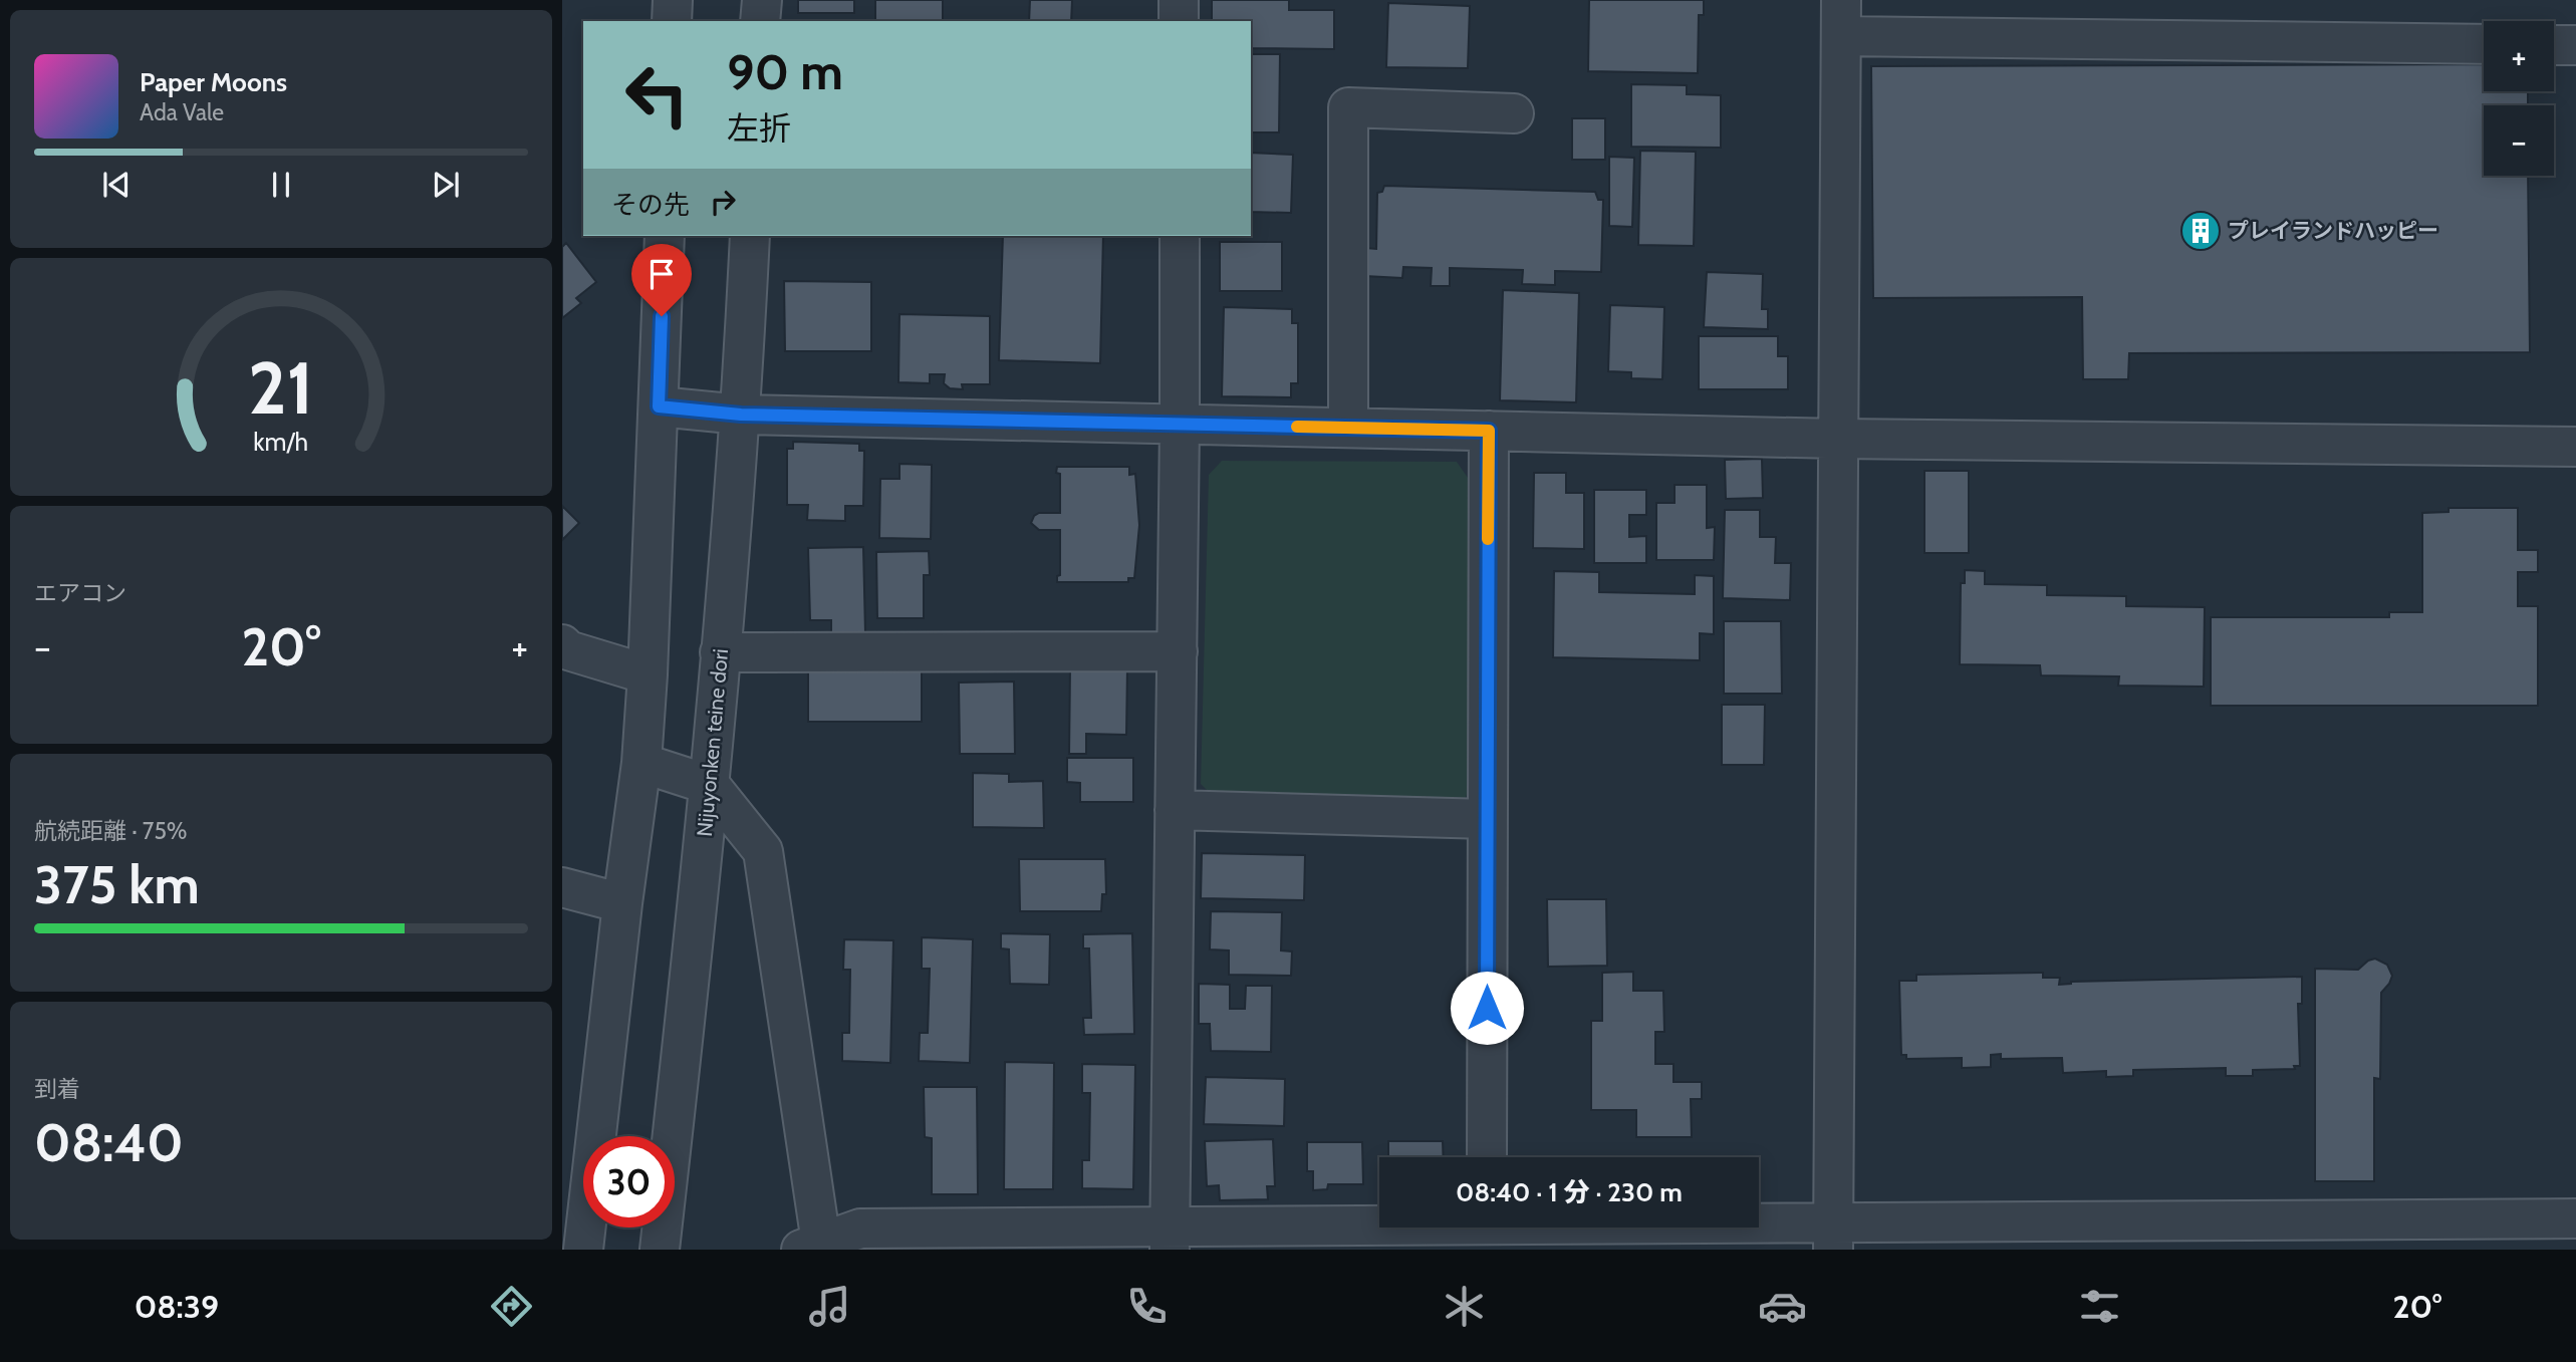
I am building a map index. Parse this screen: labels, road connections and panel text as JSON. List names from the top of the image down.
{
  "streets": {
    "street": ["Nijuyonken teine dori"]
  },
  "places": {
    "building": ["プレイランドハッピー"]
  },
  "page": {
    "map_buttons": ["+", "−"],
    "turn": ["90 m", "左折"],
    "song": ["Paper Moons", "Ada Vale"],
    "then": "その先",
    "tile": [
      "エアコン",
      ["航続距離 · 75%", "375 km"],
      ["到着", "08:40"]
    ],
    "heat": ["−", "20°", "+"],
    "limit": "30",
    "trip": "08:40 · 1 分 · 230 m",
    "tabs": ["08:39", "20°"],
    "gauge": ["21", "km/h"]
  }
}
